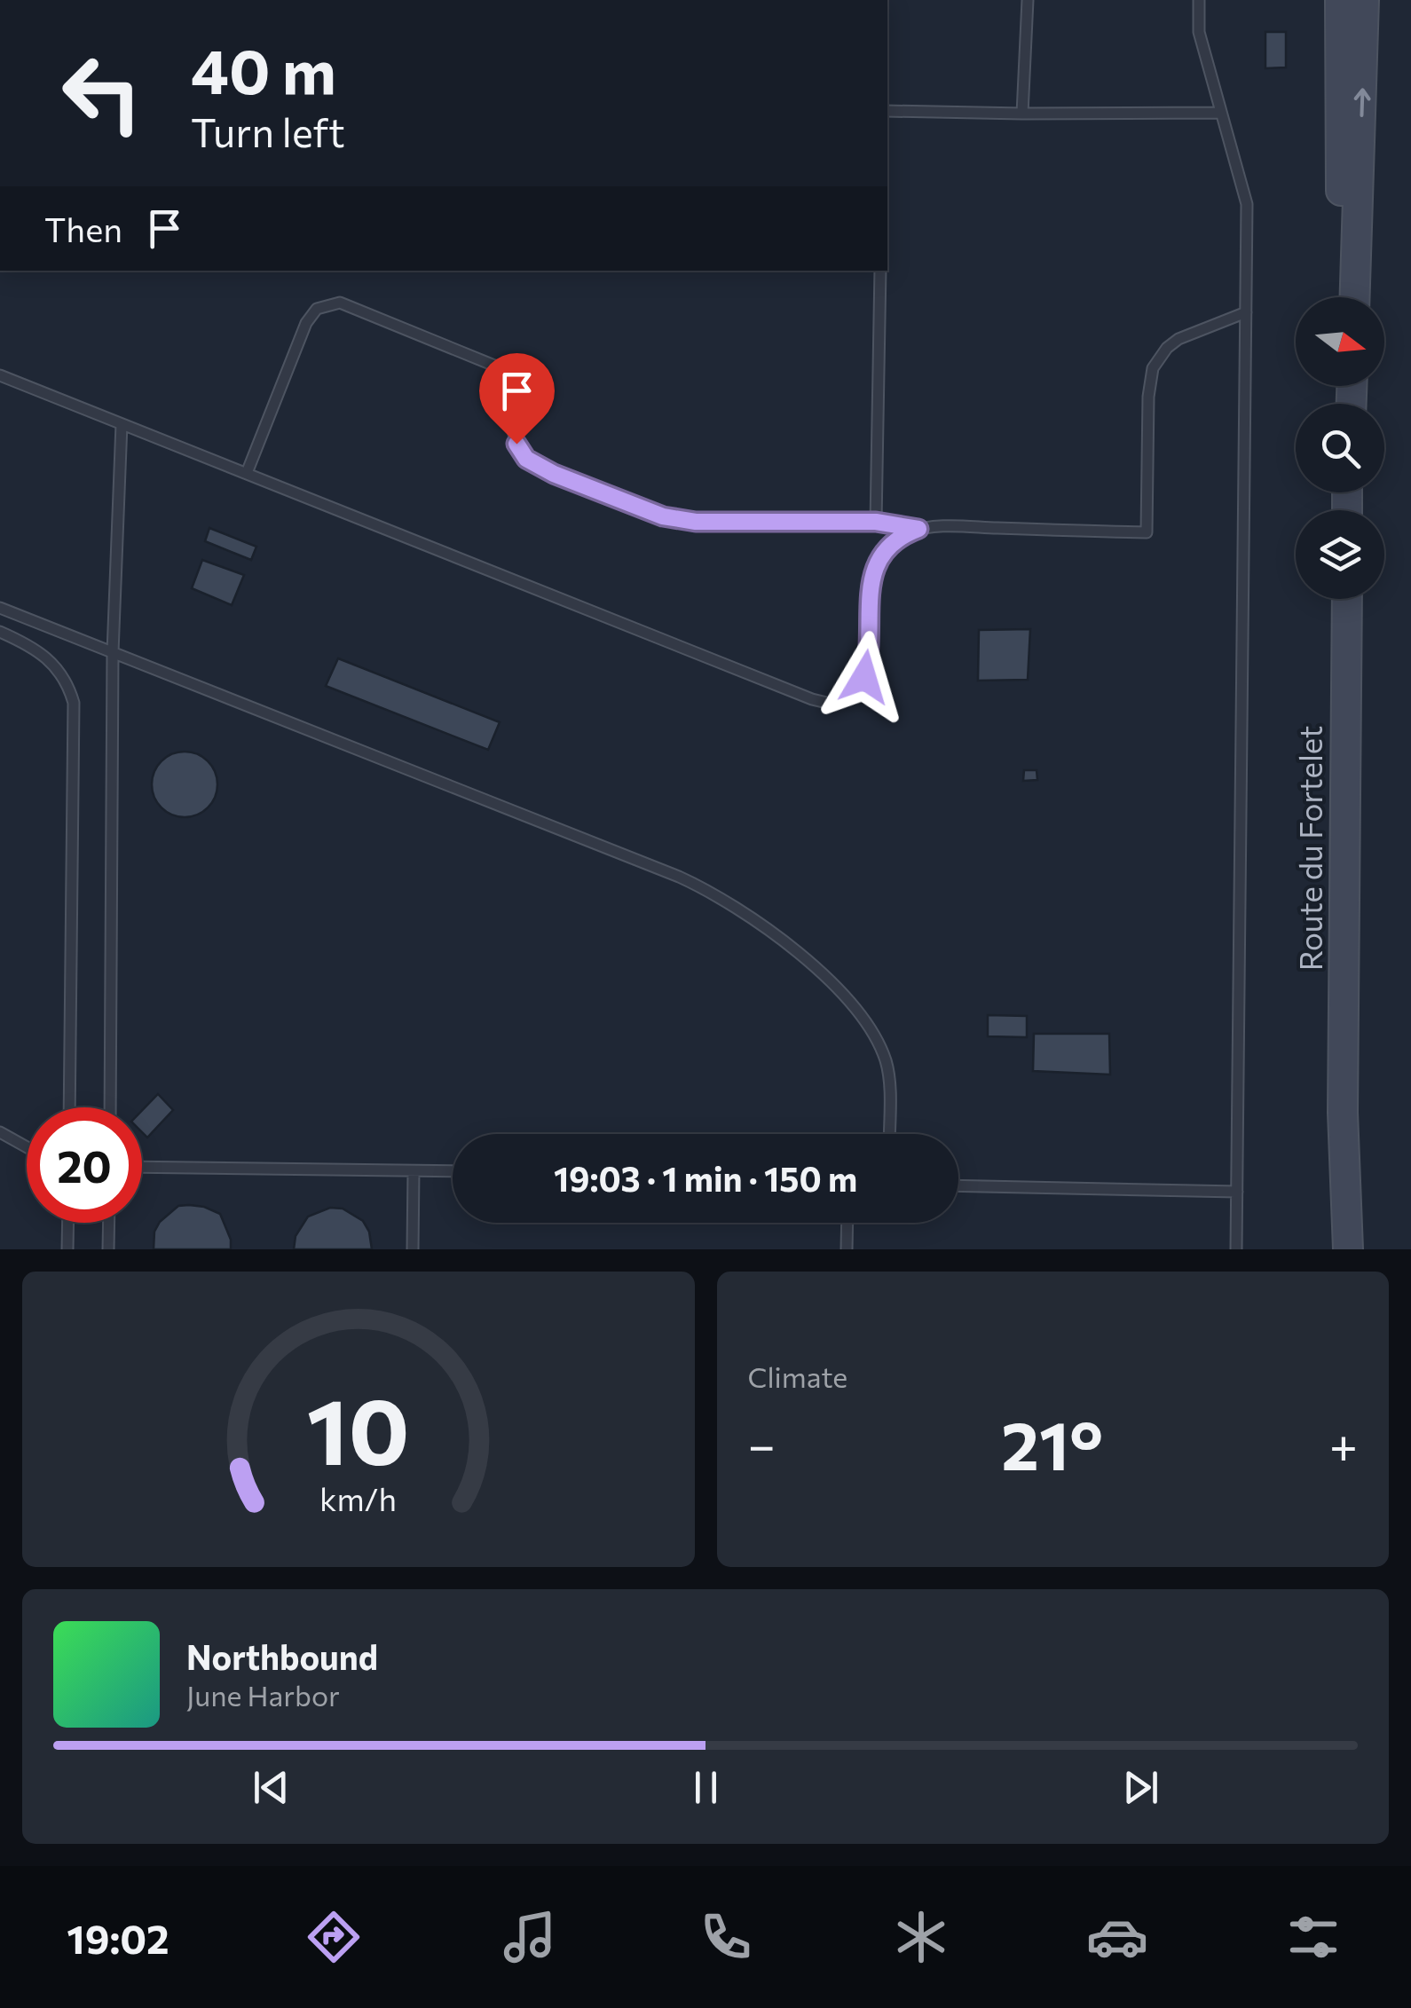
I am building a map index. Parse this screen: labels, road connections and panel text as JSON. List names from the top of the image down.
{
  "streets": {
    "main road": ["Route du Fortelet"]
  },
  "north": "right",
  "page": {
    "turn": ["40 m", "Turn left"],
    "then": "Then",
    "limit": "20",
    "trip": "19:03 · 1 min · 150 m",
    "tile": "Climate",
    "heat": ["−", "21°", "+"],
    "song": ["Northbound", "June Harbor"],
    "tabs": "19:02",
    "gauge": ["10", "km/h"]
  }
}
